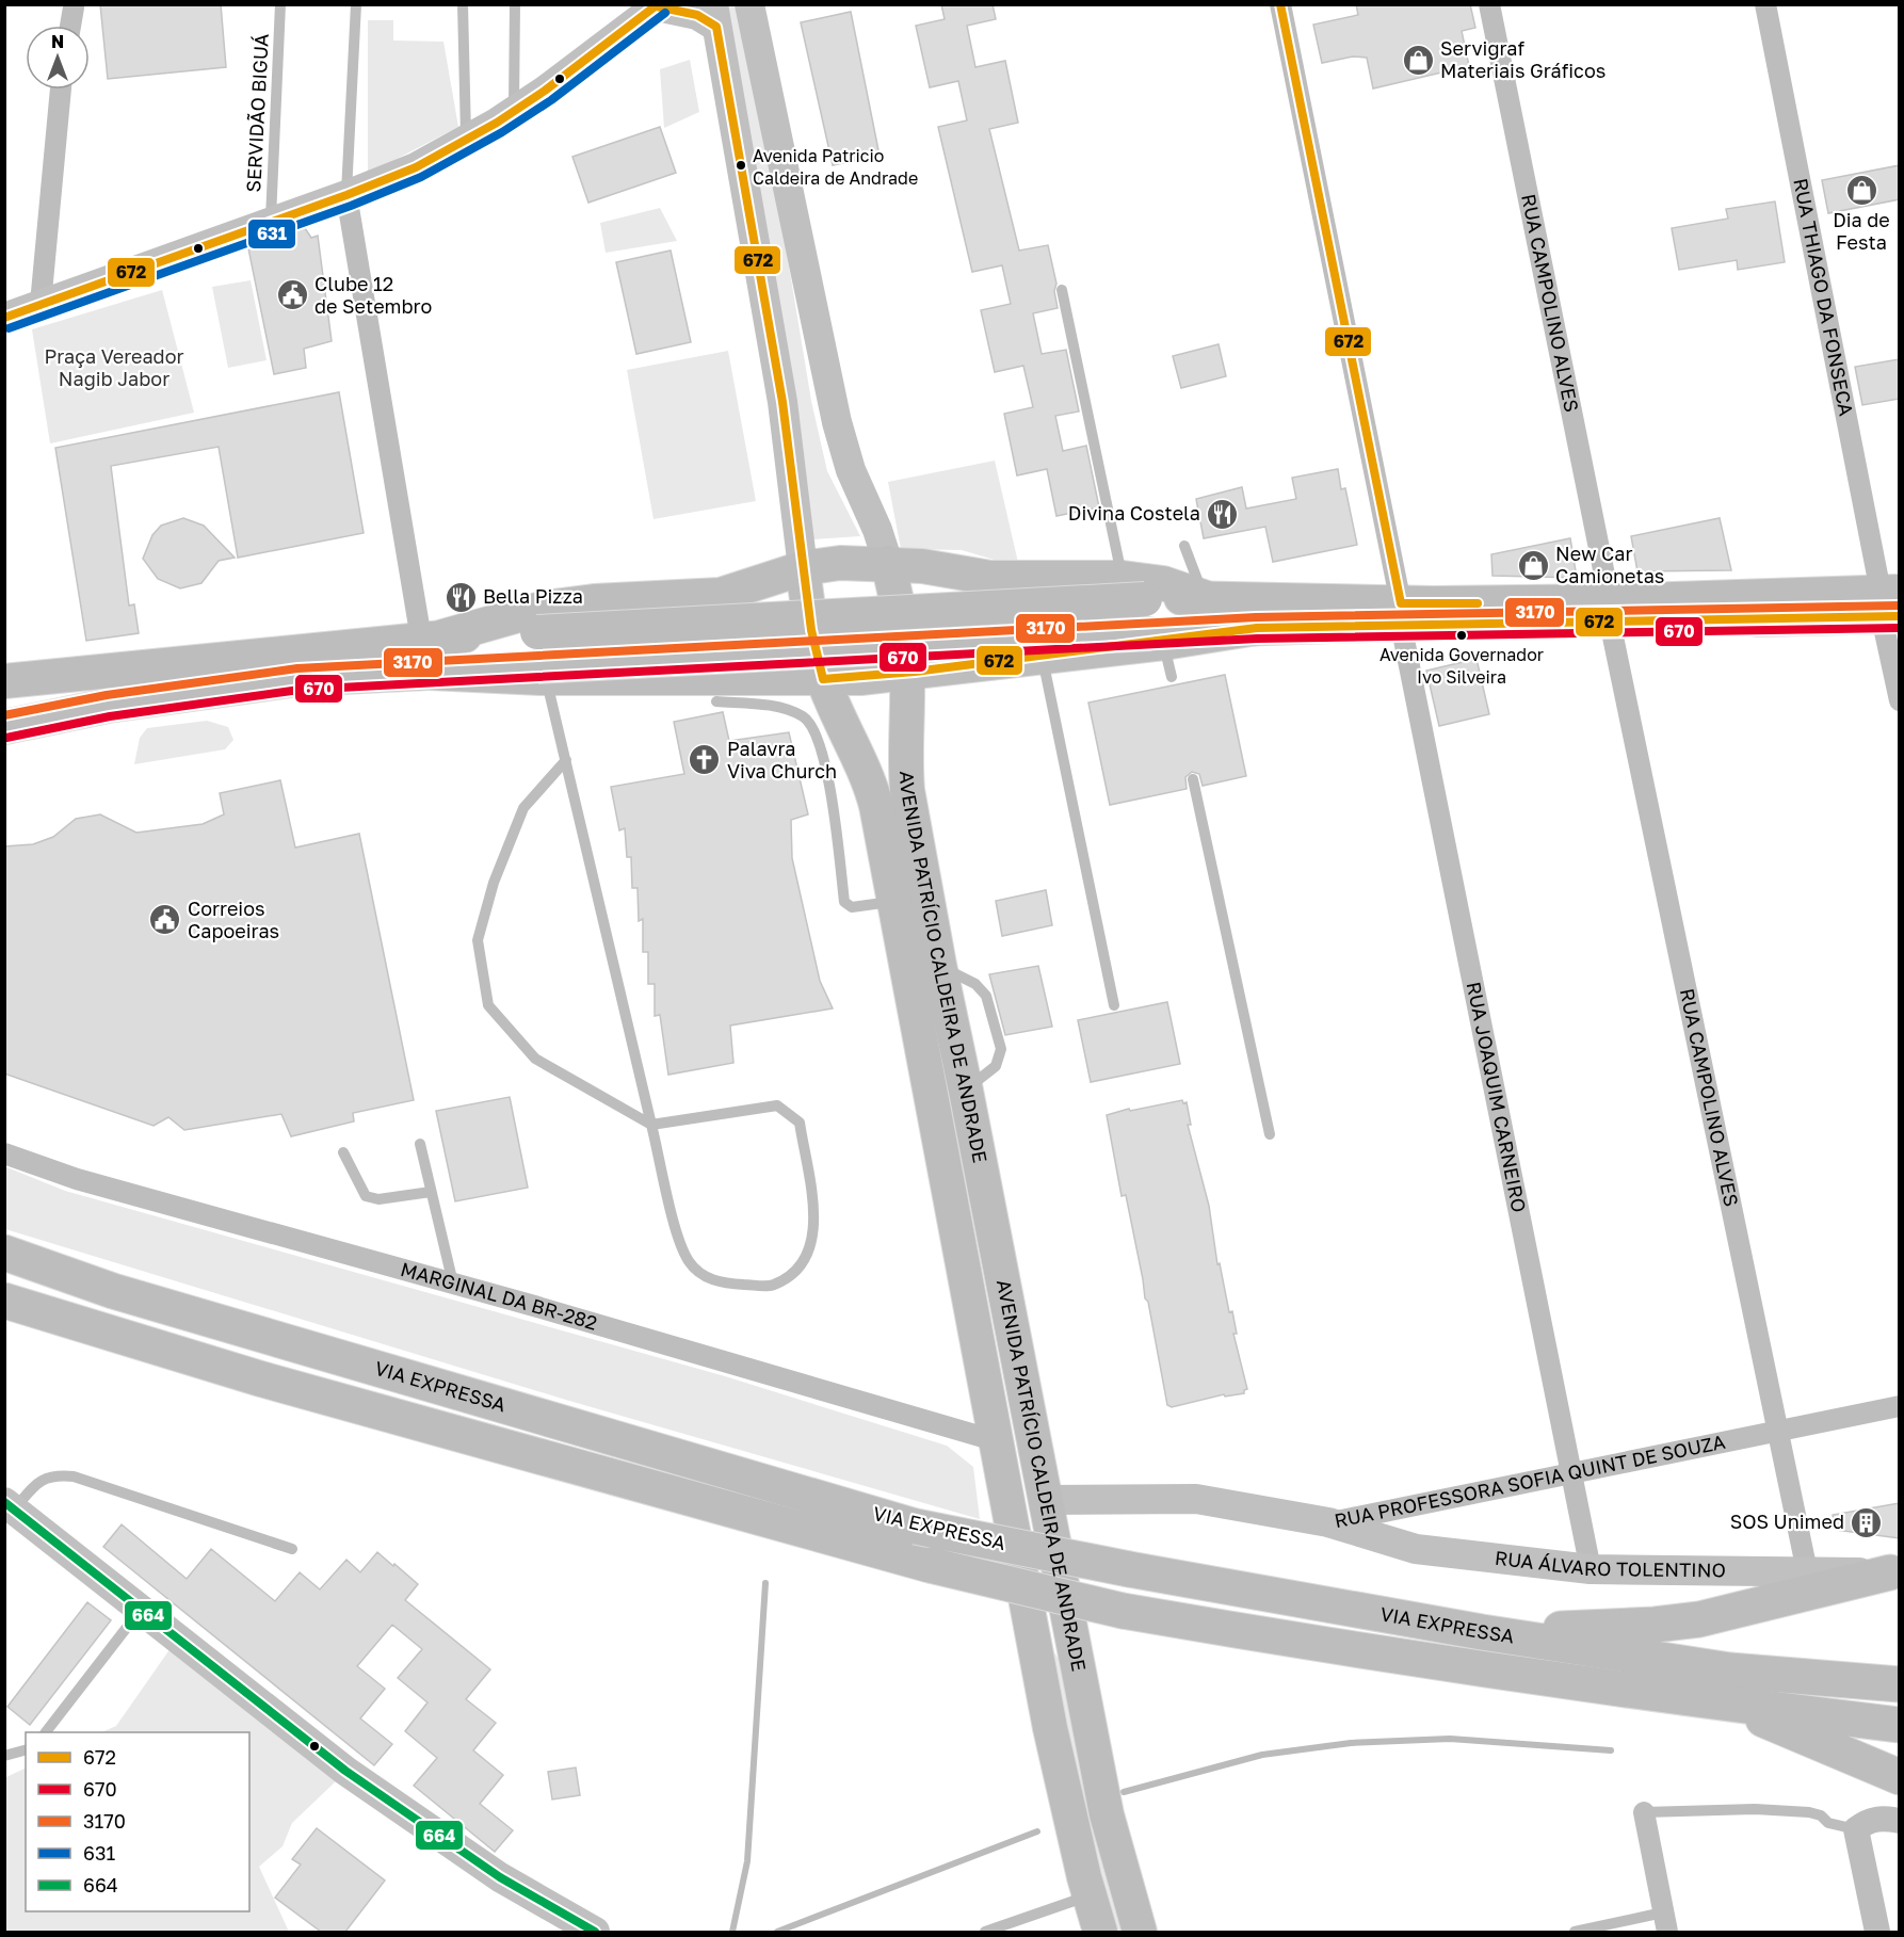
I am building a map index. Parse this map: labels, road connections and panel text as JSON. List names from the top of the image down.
{
  "streets": {
    "highway": ["VIA EXPRESSA"],
    "main road": ["AVENIDA PATRÍCIO CALDEIRA DE ANDRADE", "RUA PROFESSORA SOFIA QUINT DE SOUZA", "RUA ÁLVARO TOLENTINO"],
    "street": [
      "RUA THIAGO DA FONSECA",
      "RUA CAMPOLINO ALVES",
      "RUA JOAQUIM CARNEIRO",
      "MARGINAL DA BR-282"
    ],
    "lane": ["SERVIDÃO BIGUÁ"]
  },
  "crossings": [
    ["RUA CAMPOLINO ALVES", "RUA PROFESSORA SOFIA QUINT DE SOUZA"],
    ["RUA CAMPOLINO ALVES", "RUA ÁLVARO TOLENTINO"],
    ["AVENIDA PATRÍCIO CALDEIRA DE ANDRADE", "MARGINAL DA BR-282"],
    ["AVENIDA PATRÍCIO CALDEIRA DE ANDRADE", "RUA PROFESSORA SOFIA QUINT DE SOUZA"],
    ["RUA JOAQUIM CARNEIRO", "RUA PROFESSORA SOFIA QUINT DE SOUZA"],
    ["RUA JOAQUIM CARNEIRO", "RUA ÁLVARO TOLENTINO"],
    ["RUA PROFESSORA SOFIA QUINT DE SOUZA", "RUA ÁLVARO TOLENTINO"]
  ],
  "parks": ["Praça Vereador Nagib Jabor"],
  "places": {
    "shop": ["Servigraf Materiais Gráficos", "Dia de Festa", "New Car Camionetas"],
    "other": ["Avenida Patricio Caldeira de Andrade", "Avenida Governador Ivo Silveira"],
    "public building": ["Clube 12 de Setembro", "Correios Capoeiras"],
    "restaurant": ["Divina Costela", "Bella Pizza"],
    "church": ["Palavra Viva Church"],
    "building": ["SOS Unimed"]
  },
  "lines": [
    "transit line 672",
    "transit line 631",
    "transit line 3170",
    "transit line 670",
    "transit line 664"
  ],
  "legend": [
    "672",
    "670",
    "3170",
    "631",
    "664"
  ],
  "north": "top"
}
